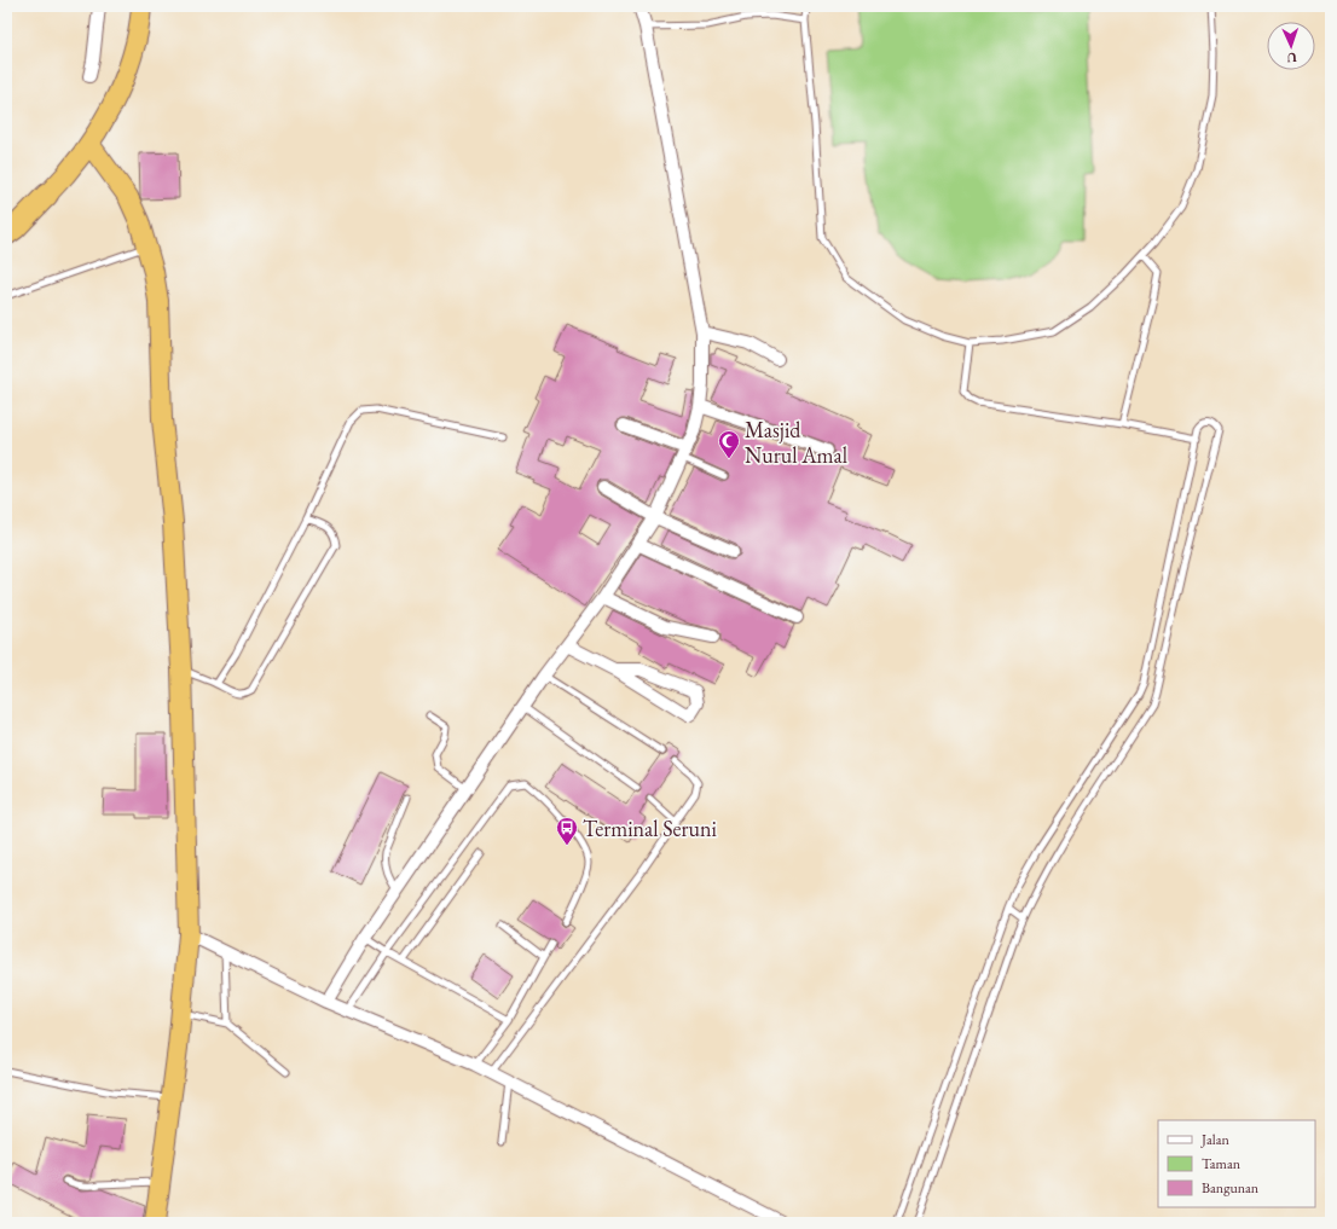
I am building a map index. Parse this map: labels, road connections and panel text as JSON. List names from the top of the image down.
{
  "places": {
    "mosque": ["Masjid Nurul Amal"],
    "bus stop": ["Terminal Seruni"]
  },
  "legend": ["Jalan", "Taman", "Bangunan"],
  "north": "bottom"
}
